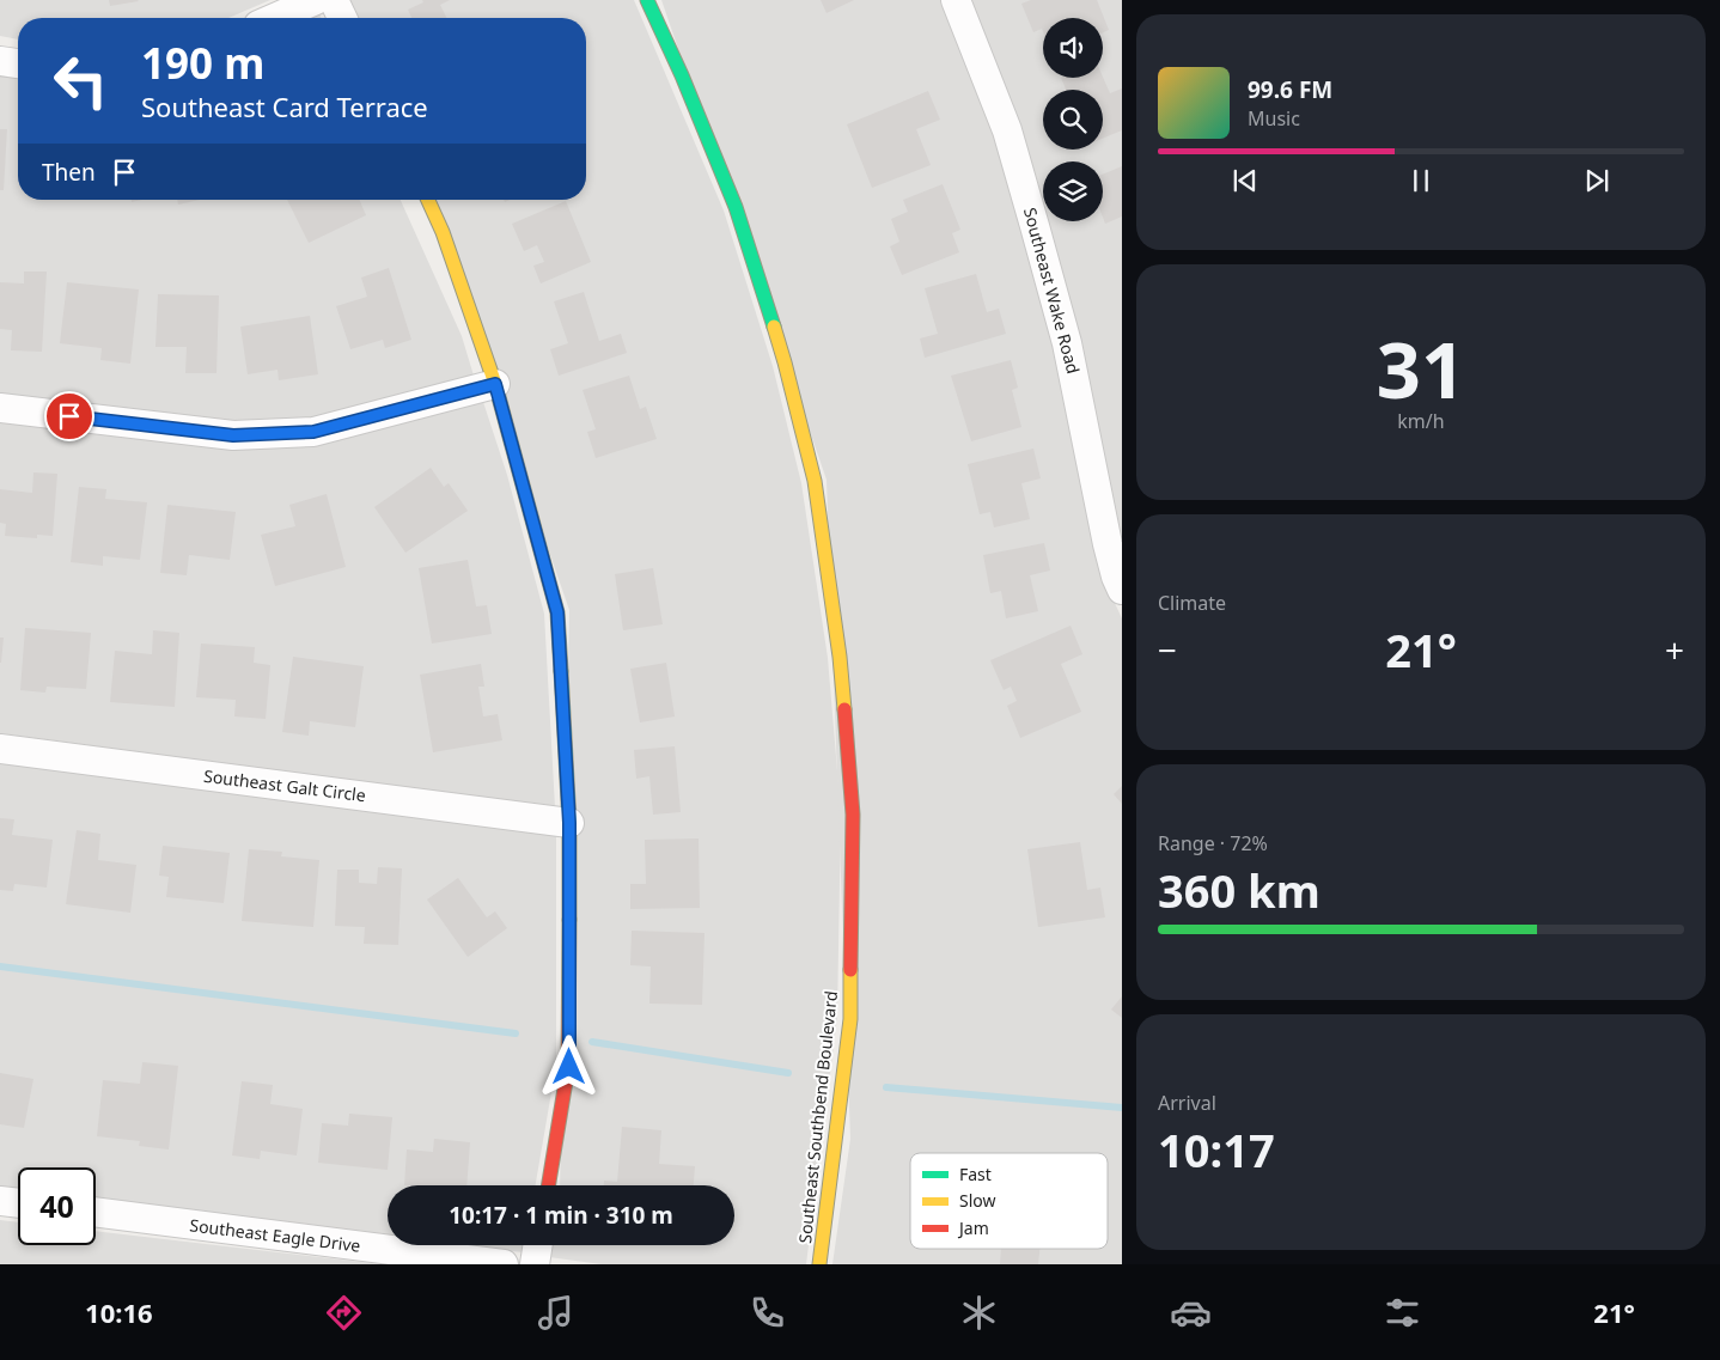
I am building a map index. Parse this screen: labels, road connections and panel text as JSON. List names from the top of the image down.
{
  "streets": {
    "street": [
      "Southeast Wake Road",
      "Southeast Galt Circle",
      "Southeast Southbend Boulevard",
      "Southeast Eagle Drive"
    ]
  },
  "legend": ["Fast", "Slow", "Jam"],
  "page": {
    "turn": ["190 m", "Southeast Card Terrace"],
    "song": ["99.6 FM", "Music"],
    "then": "Then",
    "tile": [
      ["31", "km/h"],
      "Climate",
      ["Range · 72%", "360 km"],
      ["Arrival", "10:17"]
    ],
    "heat": ["−", "21°", "+"],
    "limit": "40",
    "trip": "10:17 · 1 min · 310 m",
    "tabs": ["10:16", "21°"]
  }
}
